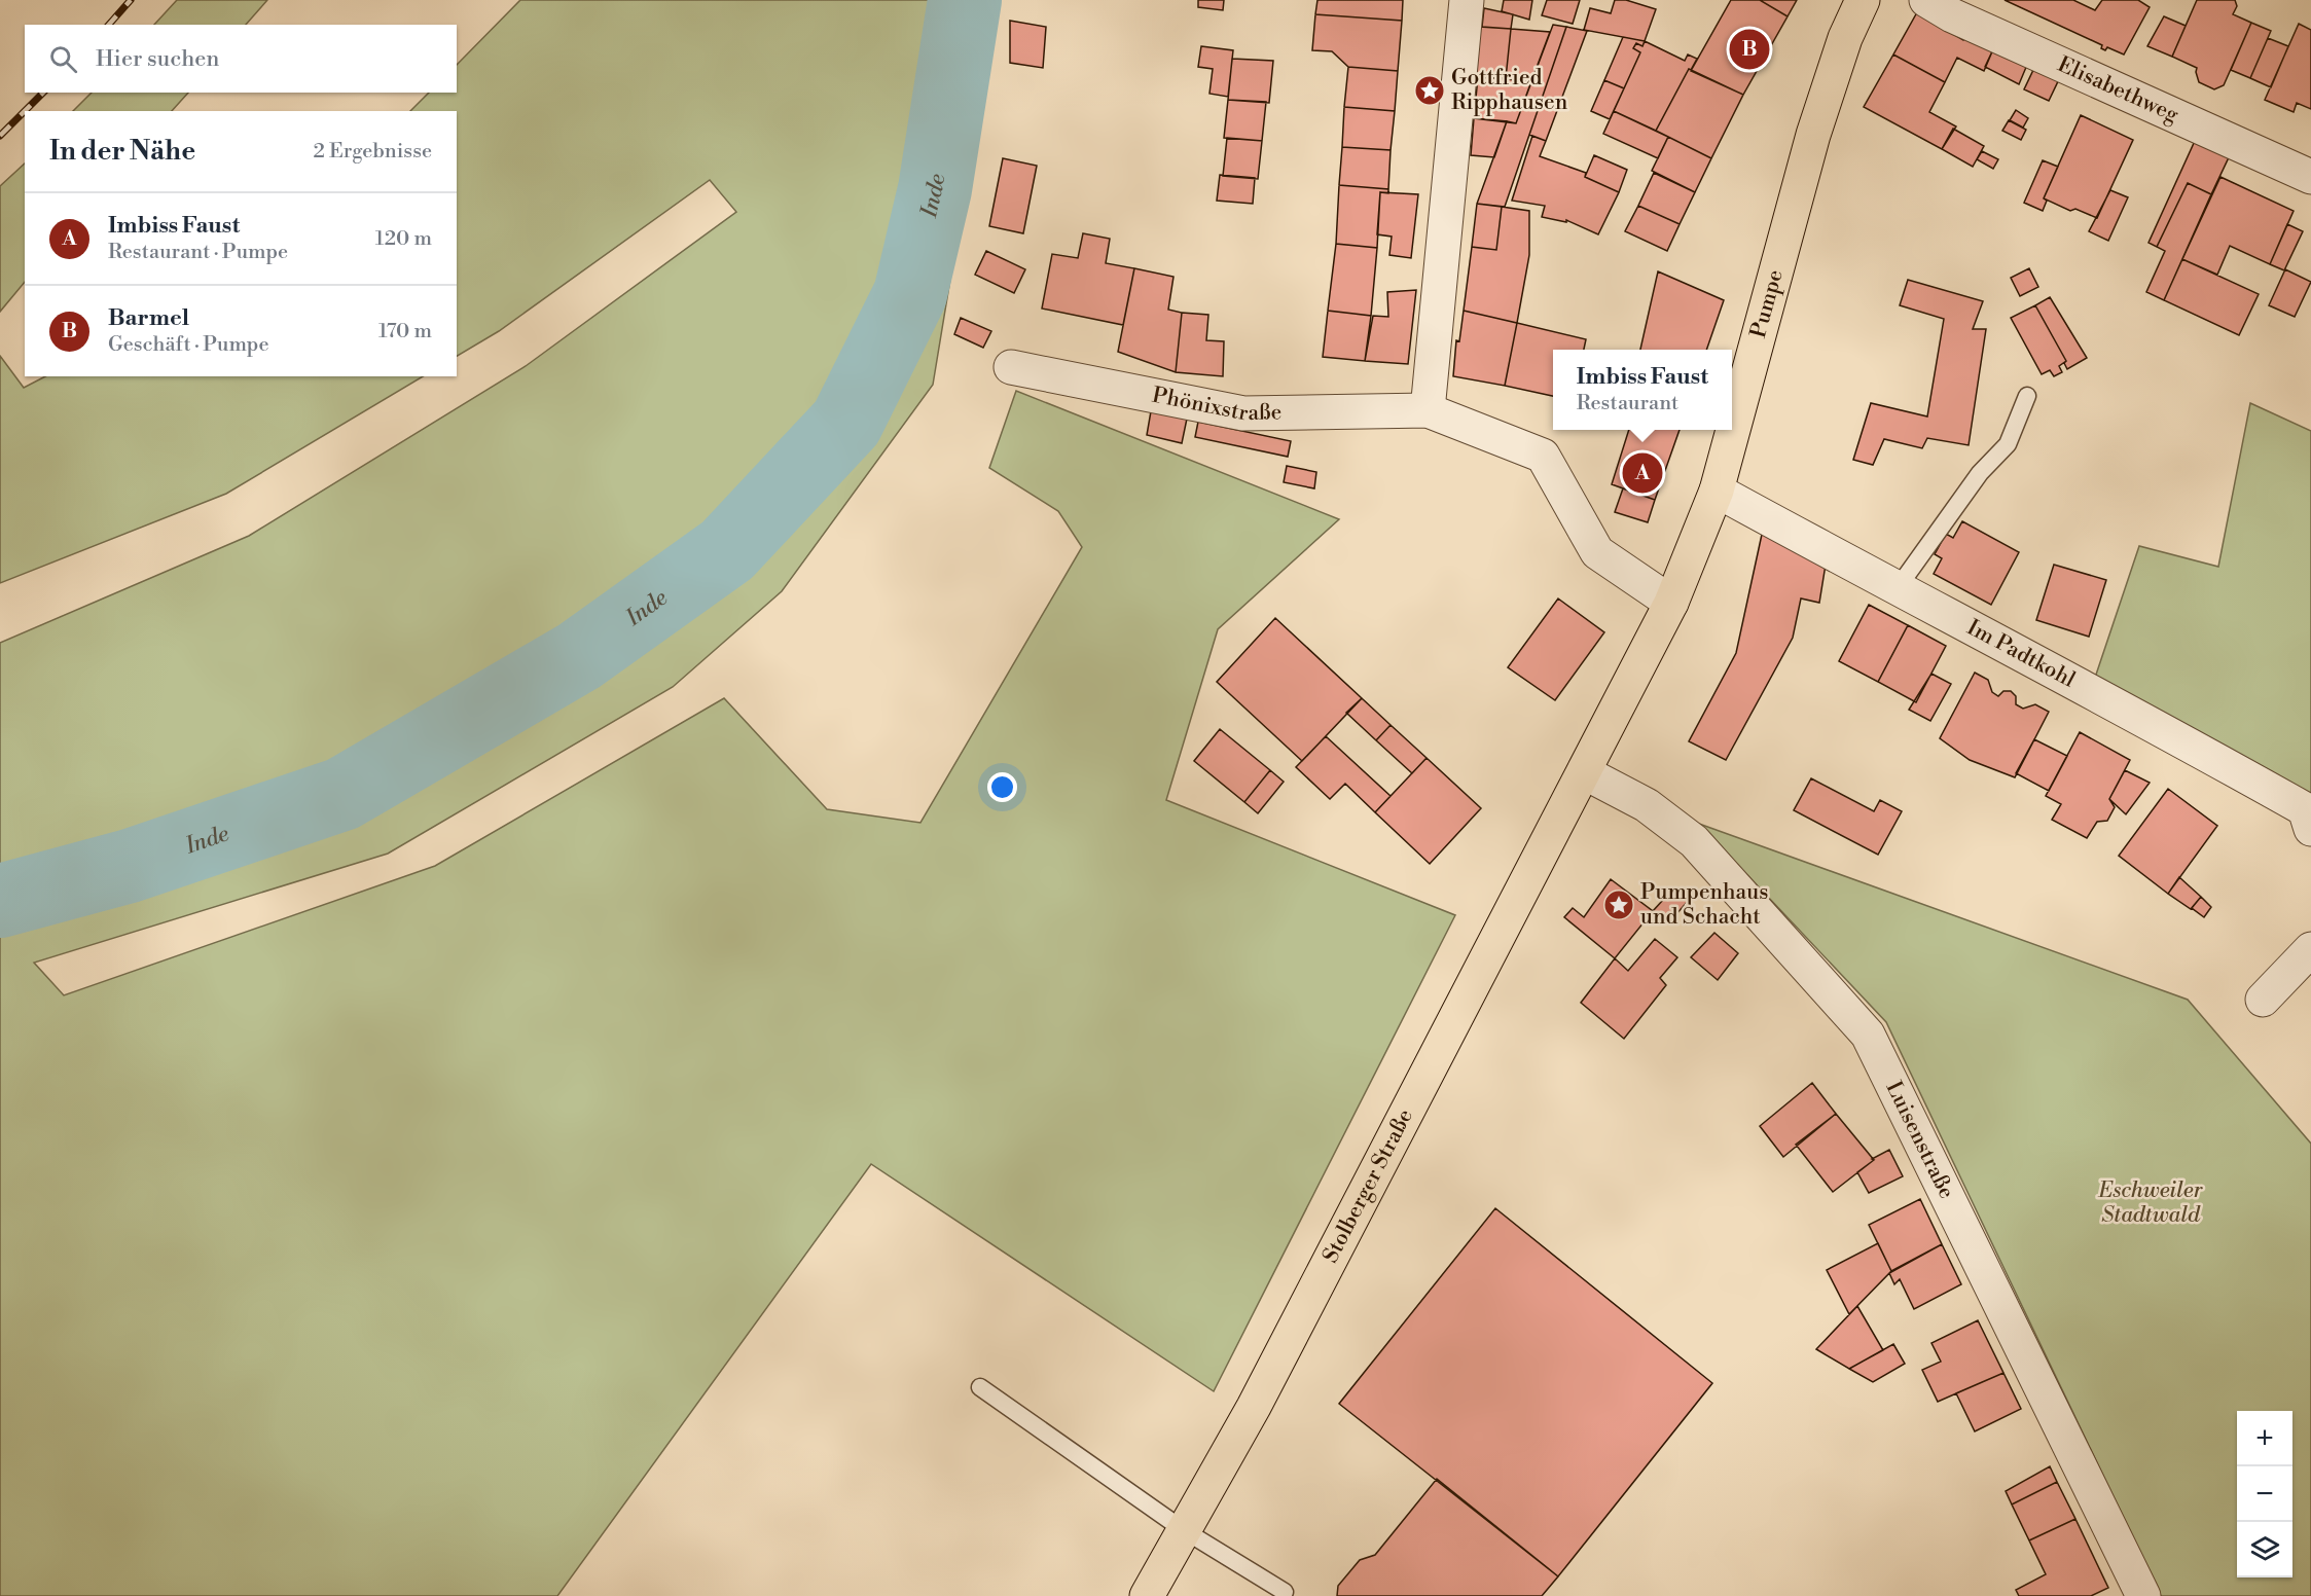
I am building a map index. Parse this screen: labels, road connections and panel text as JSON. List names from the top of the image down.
{
  "streets": {
    "main road": ["Pumpe", "Stolberger Straße"],
    "street": [
      "Elisabethweg",
      "Phönixstraße",
      "Im Padtkohl",
      "Luisenstraße"
    ]
  },
  "crossings": [
    ["Pumpe", "Phönixstraße"],
    ["Pumpe", "Im Padtkohl"],
    ["Pumpe", "Luisenstraße"],
    ["Pumpe", "Stolberger Straße"],
    ["Luisenstraße", "Stolberger Straße"]
  ],
  "water": ["Inde"],
  "parks": ["Eschweiler Stadtwald"],
  "places": {
    "place": ["Gottfried Ripphausen", "Pumpenhaus und Schacht"]
  },
  "page": {
    "search": "Hier suchen",
    "pins": ["B", "A"],
    "heading": ["In der Nähe", "2 Ergebnisse"],
    "list": [
      {
        "mark": "A",
        "name": "Imbiss Faust",
        "note": "Restaurant · Pumpe",
        "value": "120 m"
      },
      {
        "mark": "B",
        "name": "Barmel",
        "note": "Geschäft · Pumpe",
        "value": "170 m"
      }
    ],
    "popup": ["Imbiss Faust", "Restaurant"],
    "map_buttons": ["+", "−"]
  }
}
